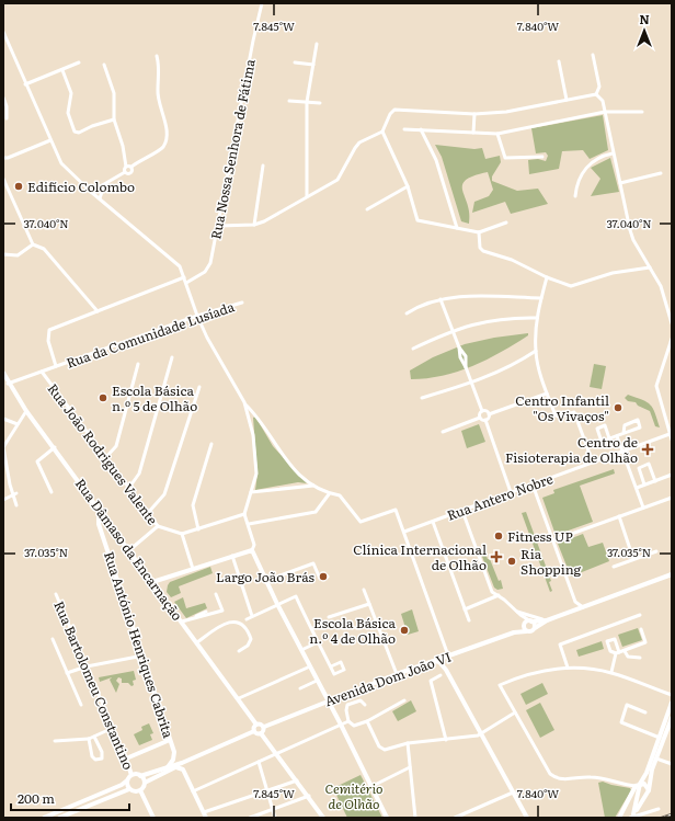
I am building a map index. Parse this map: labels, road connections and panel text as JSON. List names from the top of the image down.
{
  "streets": {
    "main road": [
      "Rua Dâmaso da Encarnação",
      "Rua António Henriques Cabrita",
      "Avenida Dom João VI",
      "Rua Bartolomeu Constantino"
    ],
    "street": [
      "Rua Nossa Senhora de Fátima",
      "Rua da Comunidade Lusíada",
      "Rua João Rodrigues Valente",
      "Rua Antero Nobre"
    ]
  },
  "crossings": [
    ["Rua da Comunidade Lusíada", "Rua João Rodrigues Valente"],
    ["Rua da Comunidade Lusíada", "Rua Dâmaso da Encarnação"],
    ["Rua Dâmaso da Encarnação", "Rua António Henriques Cabrita"],
    ["Rua Dâmaso da Encarnação", "Avenida Dom João VI"]
  ],
  "parks": ["Cemitério de Olhão"],
  "places": {
    "other": [
      "Edifício Colombo",
      "Escola Básica n.º 5 de Olhão",
      "Centro Infantil \"Os Vivaços\"",
      "Fitness UP",
      "Ria Shopping",
      "Largo João Brás",
      "Escola Básica n.º 4 de Olhão"
    ],
    "health": ["Centro de Fisioterapia de Olhão", "Clínica Internacional de Olhão"]
  },
  "scale_bar": "200 m",
  "north": "top",
  "coordinates": [
    "7.845°W",
    "7.840°W",
    "37.040°N",
    "37.035°N"
  ]
}
